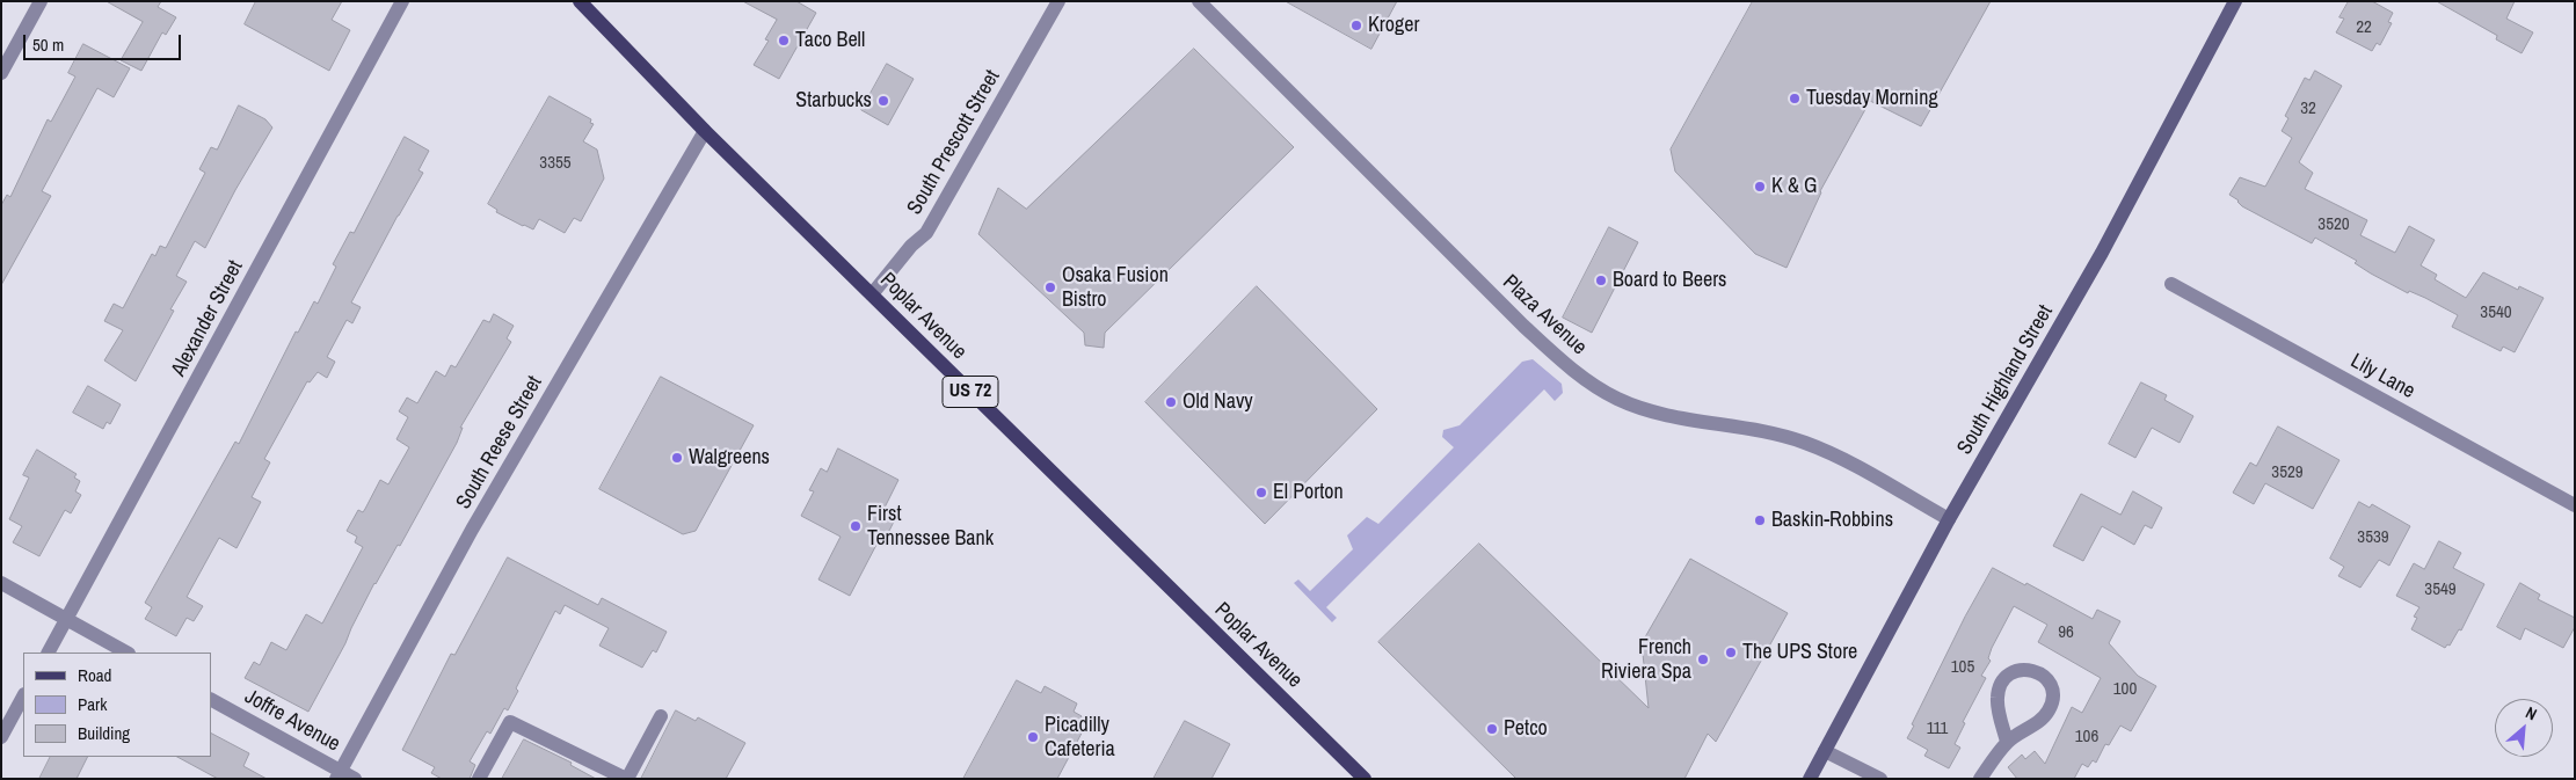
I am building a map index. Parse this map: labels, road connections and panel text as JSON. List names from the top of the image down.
{
  "streets": {
    "main road": ["Poplar Avenue", "South Highland Street", "US 72"],
    "street": [
      "South Prescott Street",
      "Plaza Avenue",
      "Alexander Street",
      "Lily Lane",
      "South Reese Street",
      "Joffre Avenue"
    ]
  },
  "crossings": [
    ["South Prescott Street", "Poplar Avenue"],
    ["Plaza Avenue", "South Highland Street"],
    ["Poplar Avenue", "South Reese Street"],
    ["South Reese Street", "Joffre Avenue"]
  ],
  "places": [
    "Kroger",
    "Taco Bell",
    "Tuesday Morning",
    "Starbucks",
    "K & G",
    "Board to Beers",
    "Osaka Fusion Bistro",
    "Old Navy",
    "Walgreens",
    "El Porton",
    "Baskin-Robbins",
    "First Tennessee Bank",
    "The UPS Store",
    "French Riviera Spa",
    "Petco",
    "Picadilly Cafeteria"
  ],
  "house_numbers": [
    "22",
    "32",
    "3355",
    "3520",
    "3540",
    "3529",
    "3539",
    "3549",
    "96",
    "105",
    "100",
    "111",
    "106"
  ],
  "legend": ["Road", "Park", "Building"],
  "scale_bar": "50 m",
  "north": "top right"
}
